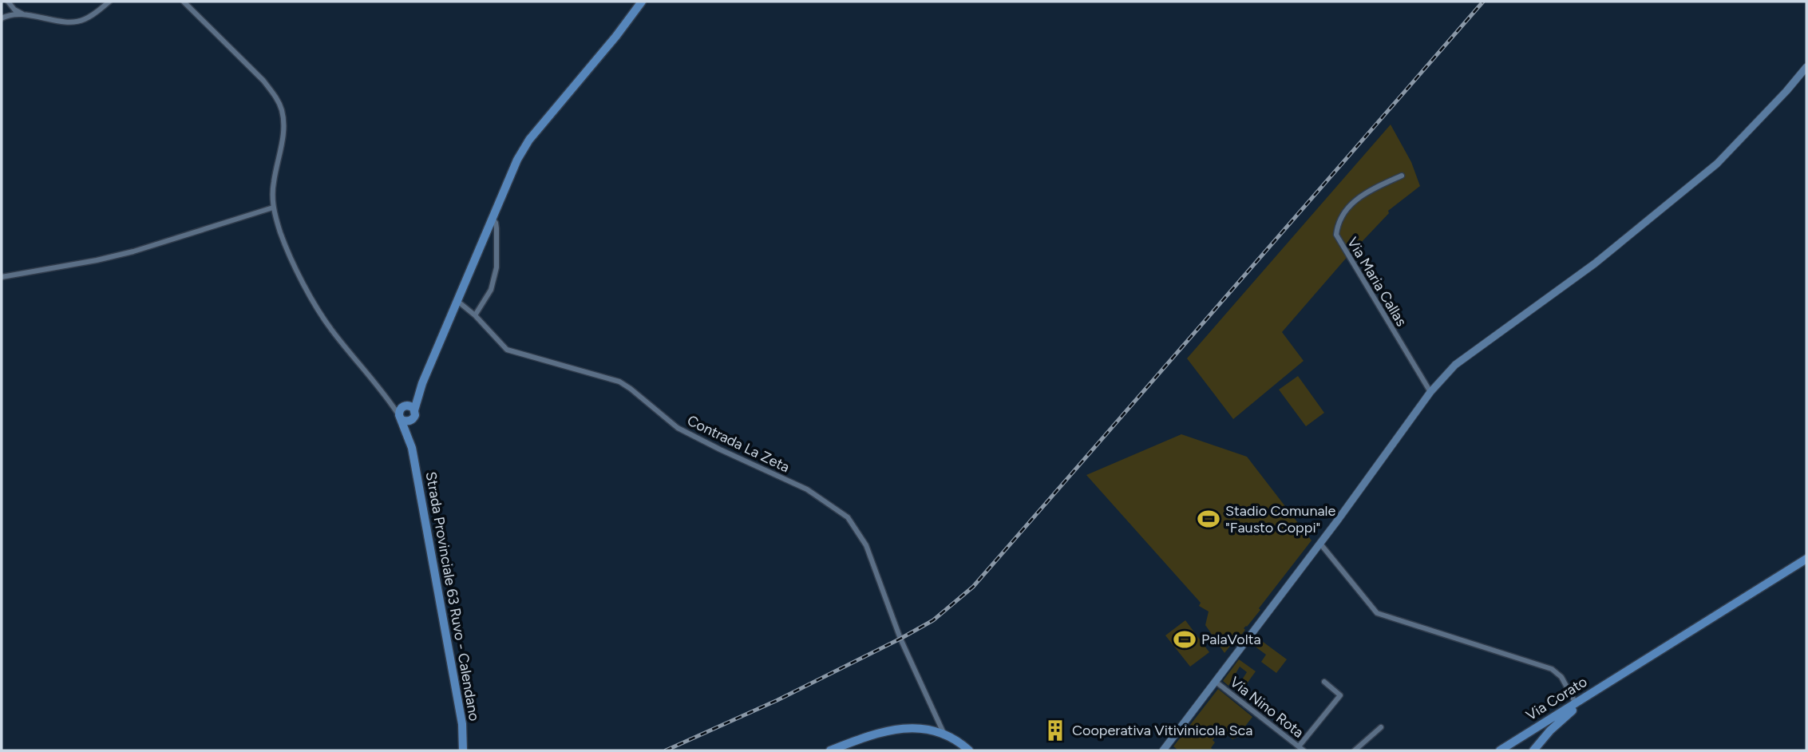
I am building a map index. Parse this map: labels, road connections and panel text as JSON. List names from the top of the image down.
{
  "streets": {
    "main road": ["Strada Provinciale 63 Ruvo - Calendano", "Via Corato"],
    "street": ["Via Maria Callas", "Contrada La Zeta", "Via Nino Rota"]
  },
  "places": {
    "sports": ["Stadio Comunale \"Fausto Coppi\"", "PalaVolta"],
    "building": ["Cooperativa Vitivinicola Sca"]
  }
}
